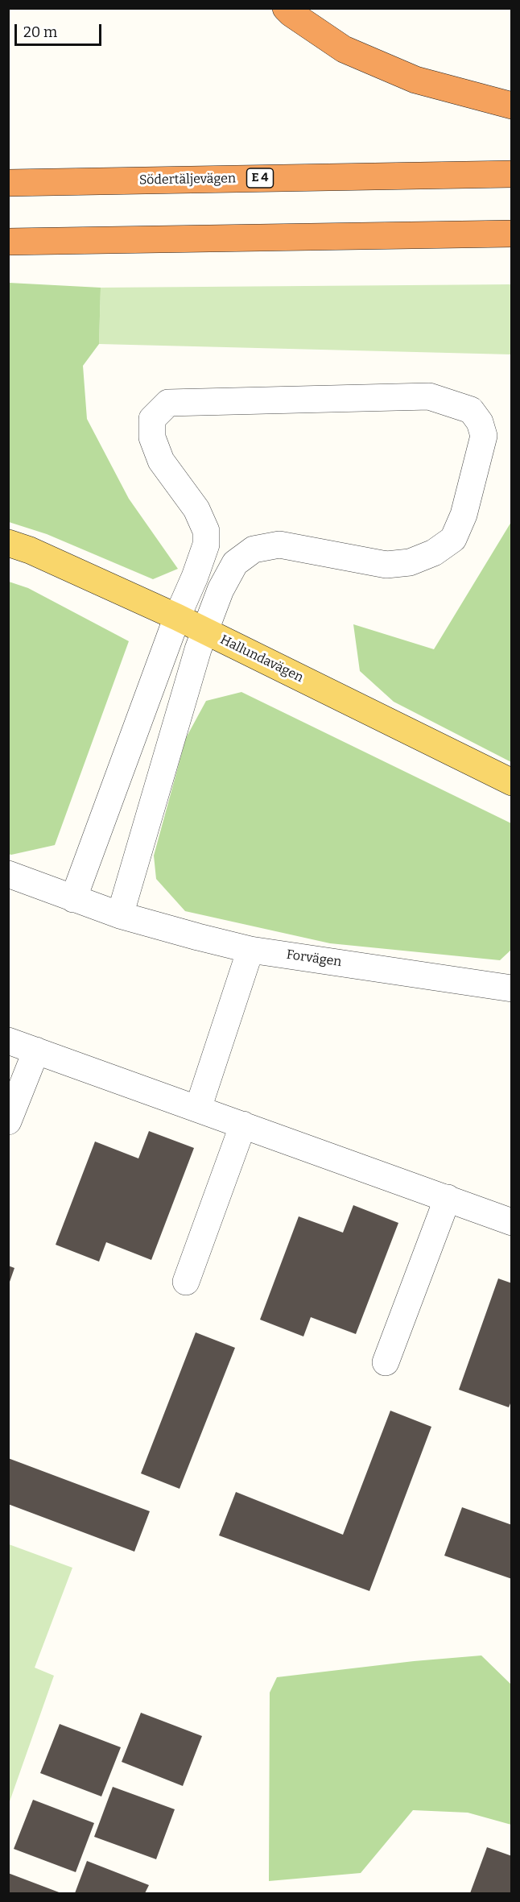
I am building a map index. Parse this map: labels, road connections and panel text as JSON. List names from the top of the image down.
{
  "streets": {
    "highway": ["E 4", "Södertäljevägen"],
    "main road": ["Hallundavägen"],
    "street": ["Forvägen"]
  },
  "scale_bar": "20 m"
}
